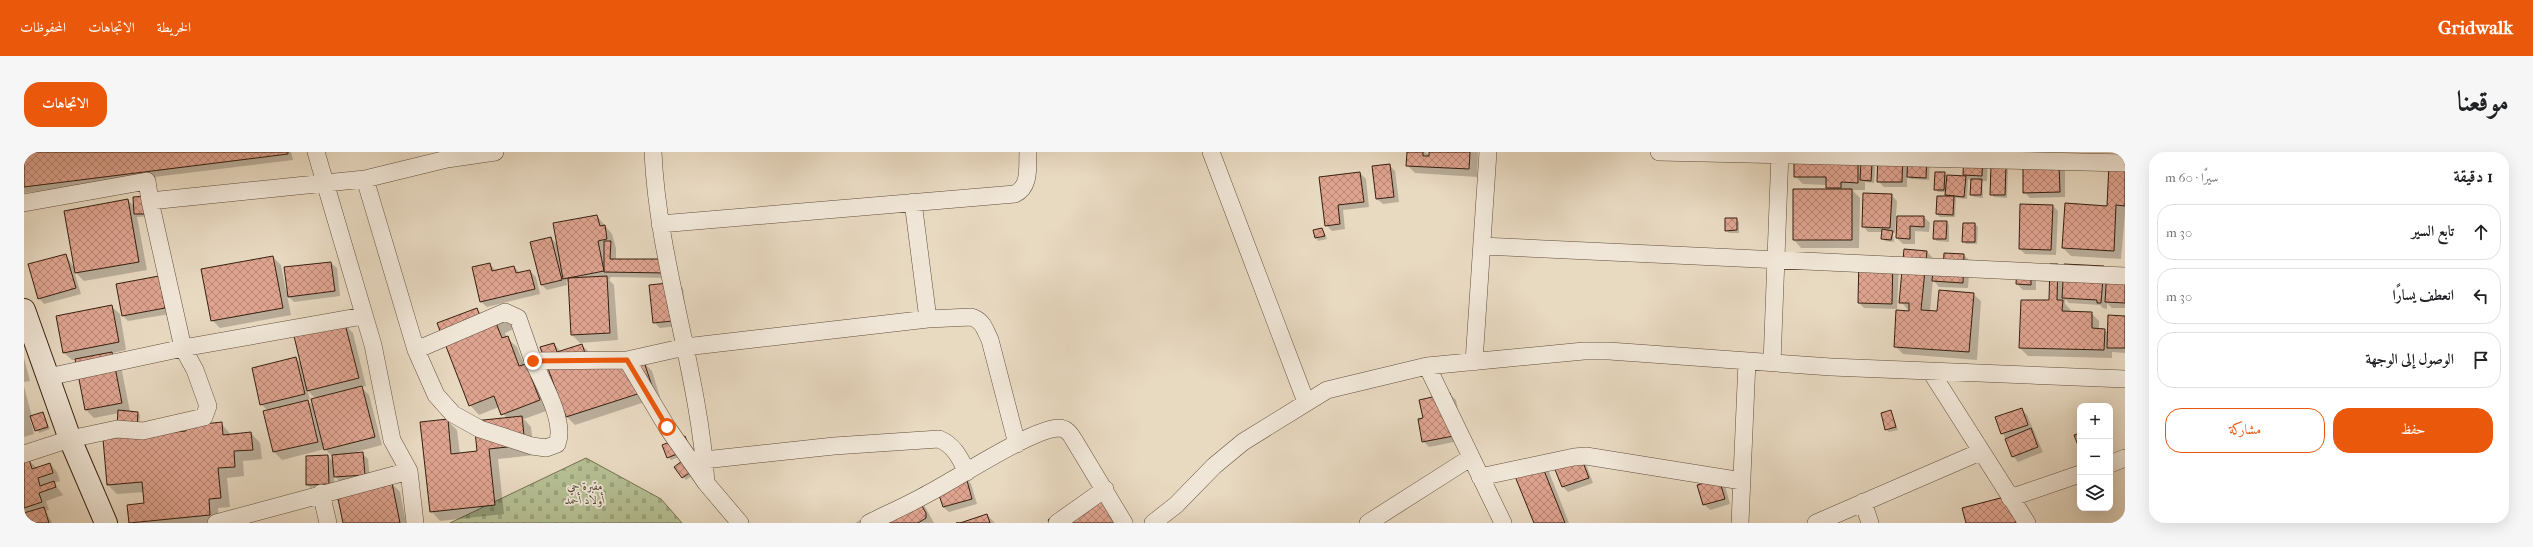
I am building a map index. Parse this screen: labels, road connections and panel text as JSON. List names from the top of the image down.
{
  "parks": ["مقبرة حي أولاد أحمد"],
  "page": {
    "header": "Gridwalk",
    "nav": ["الخريطة", "الاتجاهات", "المحفوظات"],
    "title": "موقعنا",
    "buttons": [
      "الاتجاهات",
      ["حفظ", "مشاركة"]
    ],
    "heading": ["1 دقيقة", "سيرًا · 60 m"],
    "list": [
      ["تابع السير", "30 m"],
      ["انعطف يسارًا", "30 m"],
      "الوصول إلى الوجهة"
    ],
    "map_buttons": ["+", "−"]
  }
}
